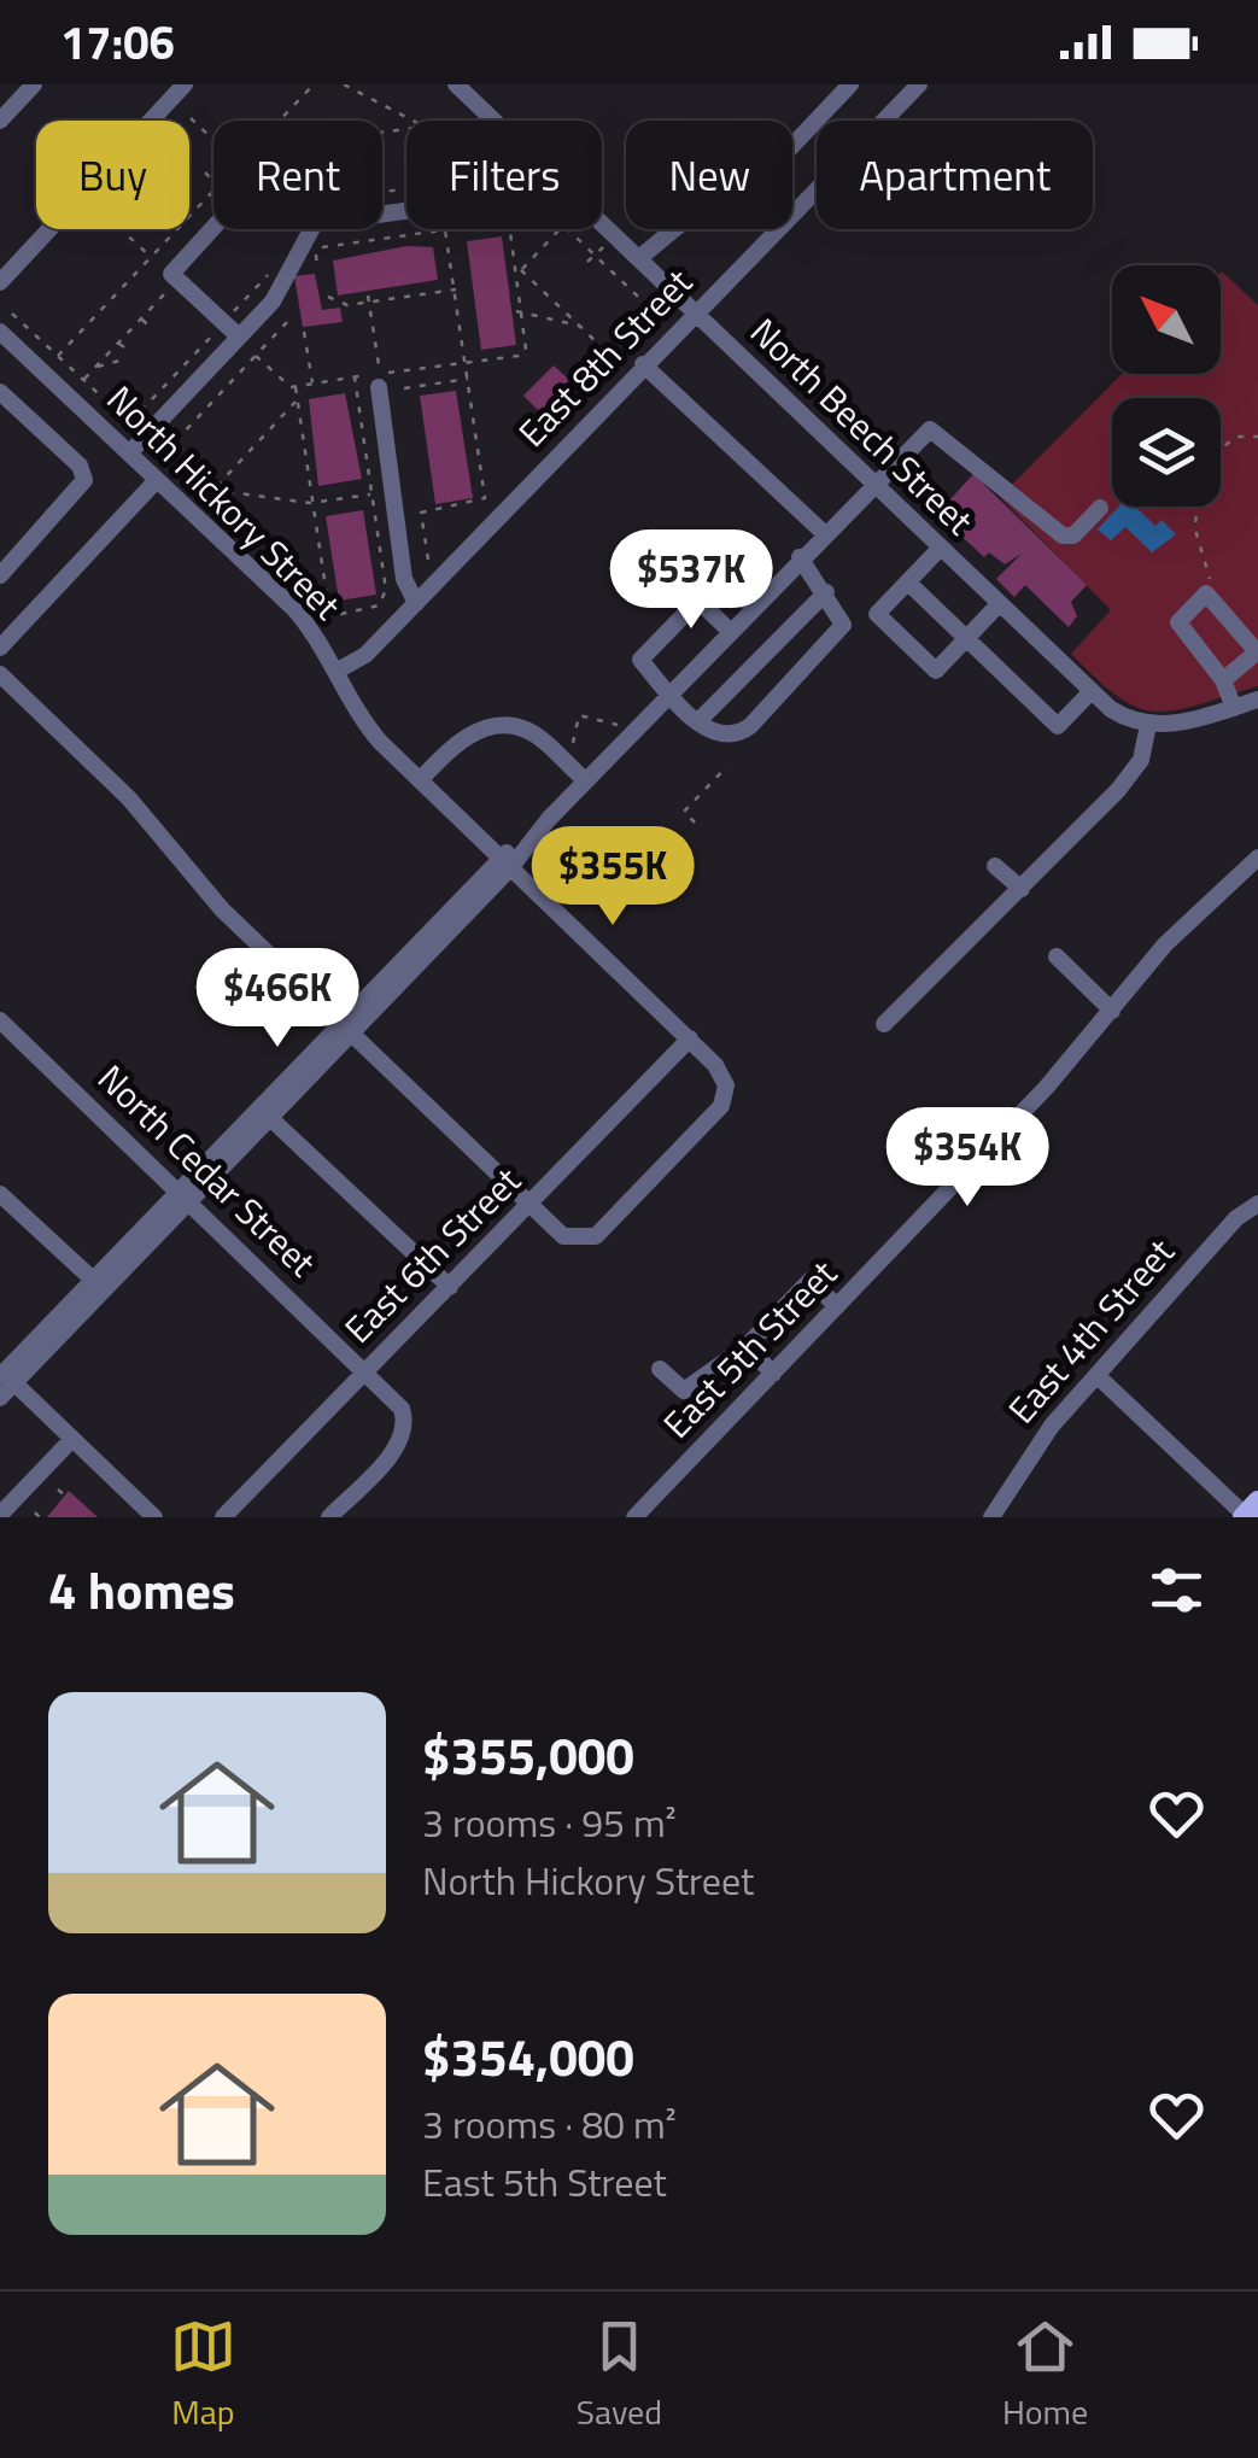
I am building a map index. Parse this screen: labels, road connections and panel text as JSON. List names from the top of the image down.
{
  "streets": {
    "street": [
      "East 8th Street",
      "North Beech Street",
      "North Hickory Street",
      "North Cedar Street",
      "East 6th Street",
      "East 4th Street",
      "East 5th Street"
    ]
  },
  "crossings": [
    ["East 8th Street", "North Beech Street"],
    ["East 8th Street", "North Hickory Street"],
    ["North Hickory Street", "East 6th Street"],
    ["North Cedar Street", "East 6th Street"]
  ],
  "north": "top left",
  "page": {
    "status": "17:06",
    "chip": [
      "Buy",
      "Rent",
      "Filters",
      "New",
      "Apartment"
    ],
    "price": [
      "$537K",
      "$355K",
      "$466K",
      "$354K"
    ],
    "heading": "4 homes",
    "list": [
      {
        "name": "$355,000",
        "note": "3 rooms · 95 m² · North Hickory Street"
      },
      {
        "name": "$354,000",
        "note": "3 rooms · 80 m² · East 5th Street"
      }
    ],
    "tabs": ["Map", "Saved", "Home"]
  }
}
